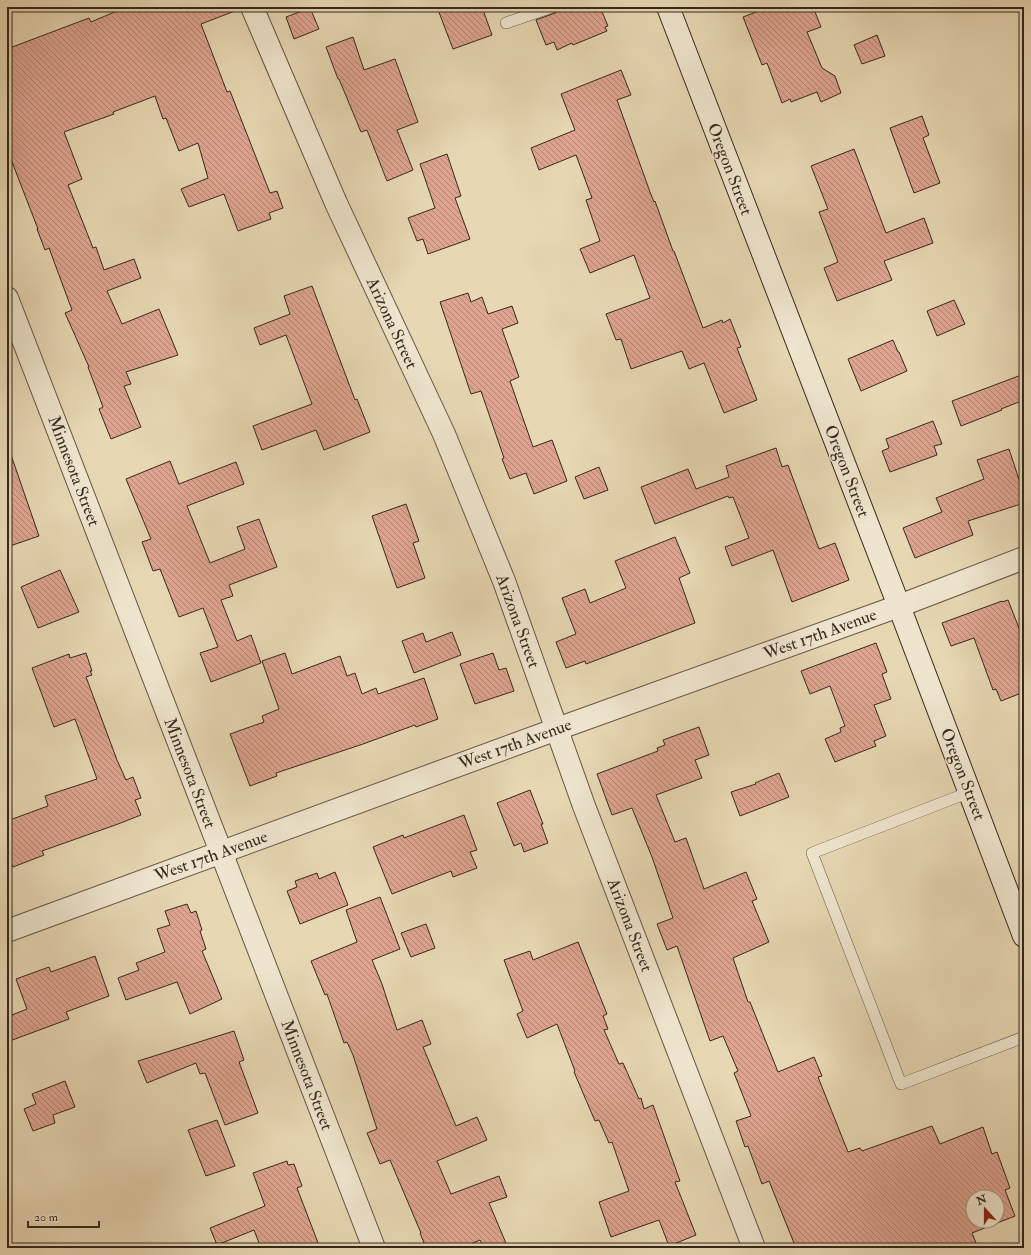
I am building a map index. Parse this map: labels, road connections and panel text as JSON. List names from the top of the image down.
{
  "streets": {
    "street": [
      "Oregon Street",
      "Arizona Street",
      "Minnesota Street",
      "West 17th Avenue"
    ]
  },
  "crossings": [
    ["Oregon Street", "West 17th Avenue"],
    ["Arizona Street", "West 17th Avenue"],
    ["Minnesota Street", "West 17th Avenue"]
  ],
  "scale_bar": "20 m",
  "north": "top"
}
